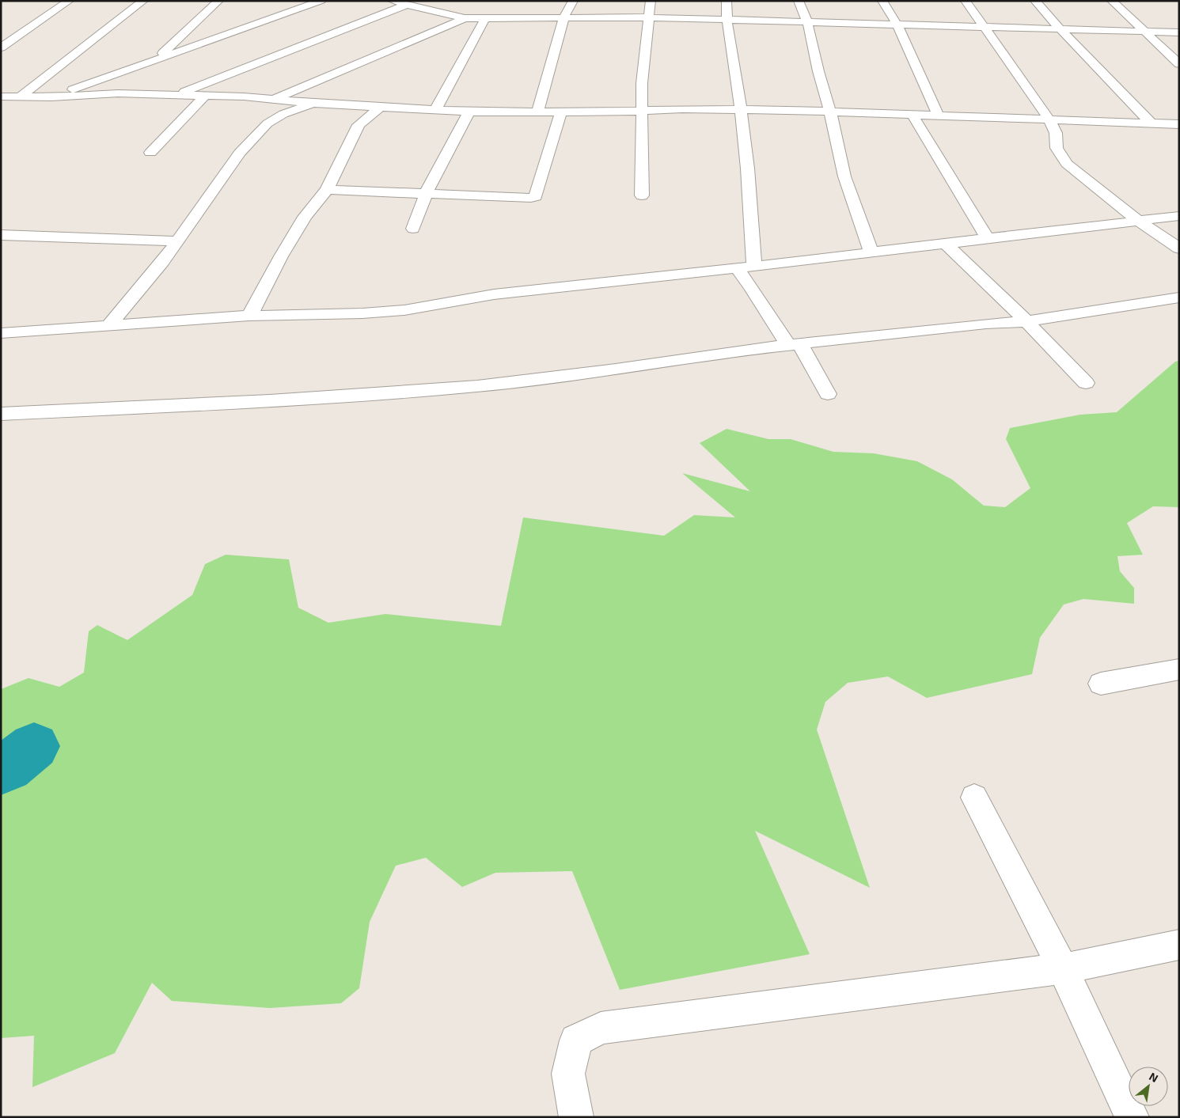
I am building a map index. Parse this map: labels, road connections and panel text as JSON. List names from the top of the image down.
{
  "north": "top right"
}
